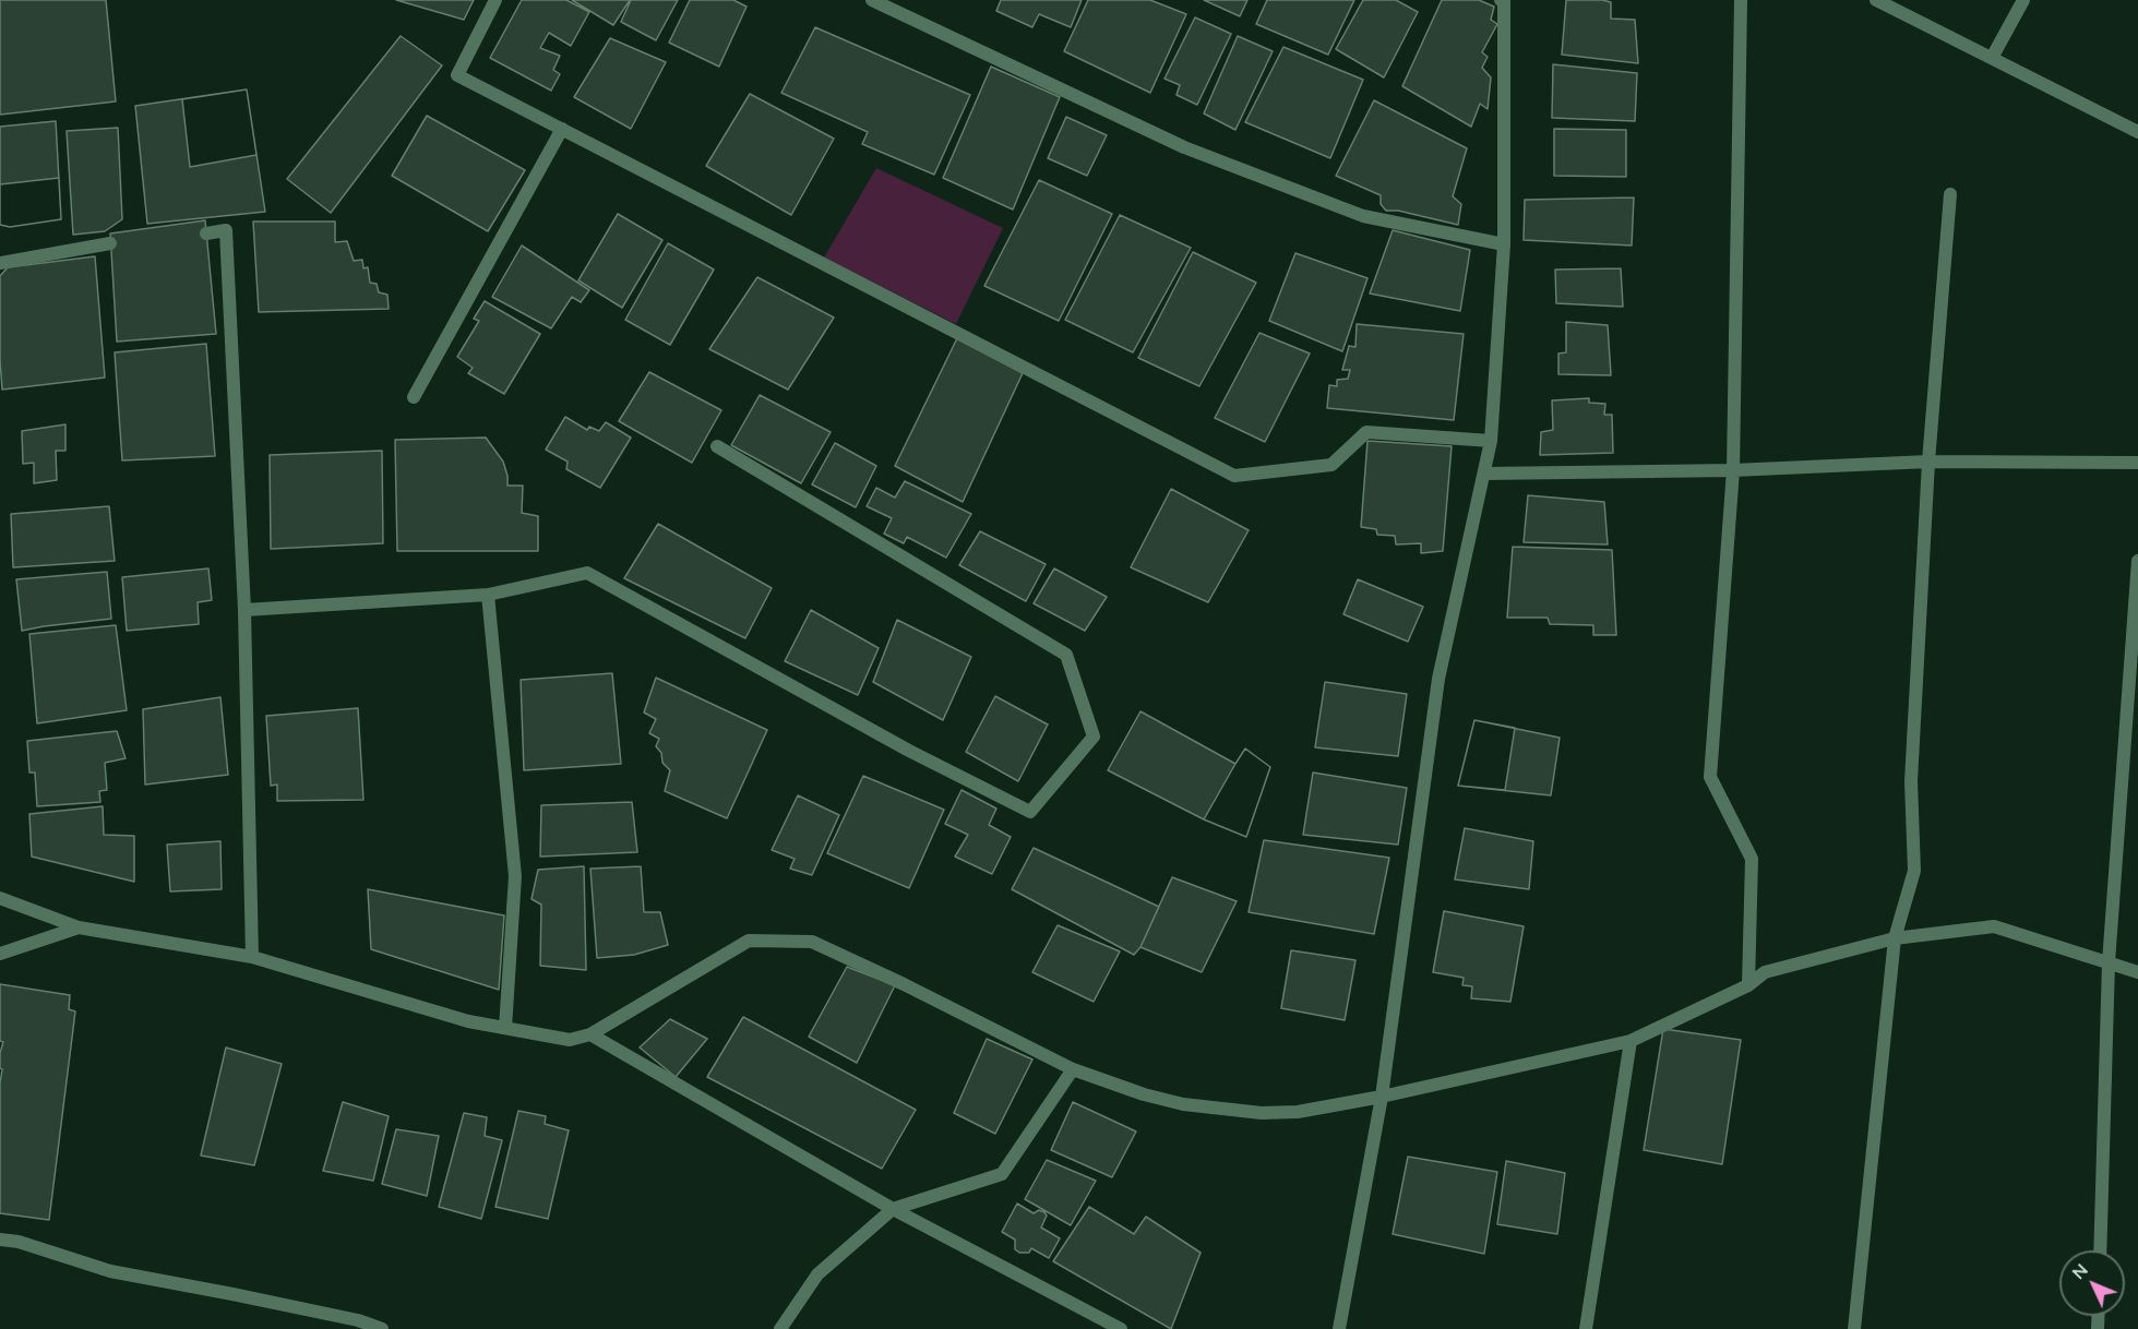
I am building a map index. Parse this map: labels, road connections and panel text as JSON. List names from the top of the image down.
{
  "north": "top left"
}
